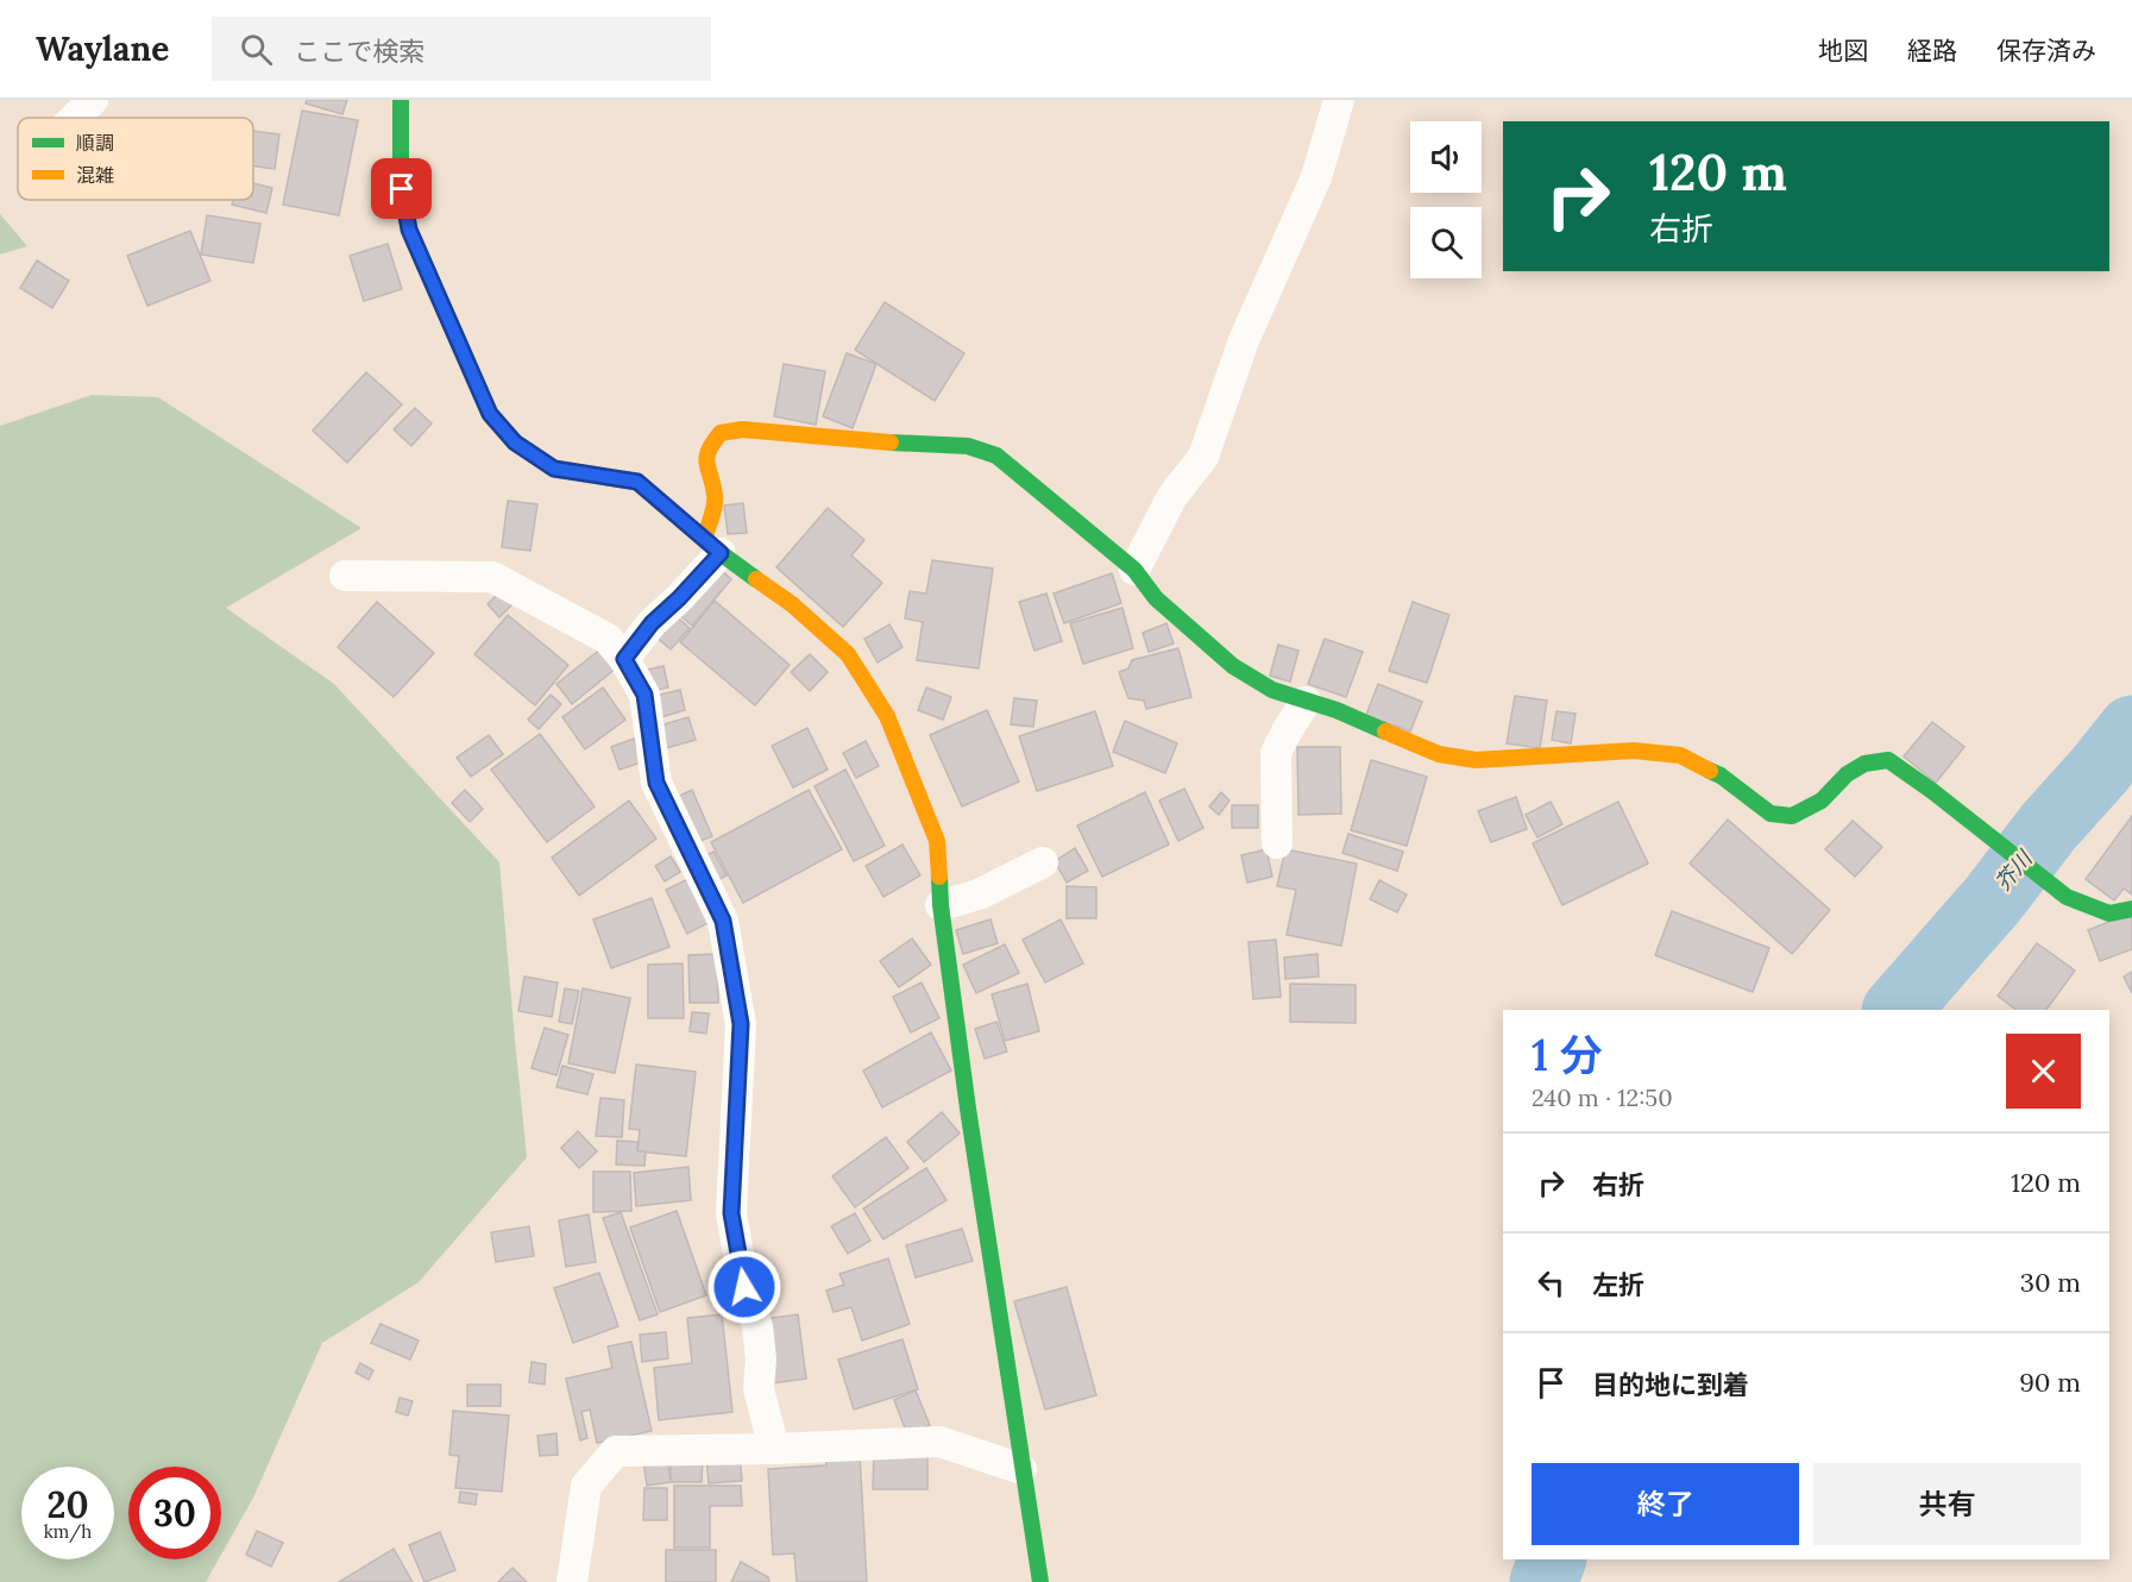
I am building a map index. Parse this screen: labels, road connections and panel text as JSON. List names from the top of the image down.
{
  "water": ["芥川"],
  "legend": ["順調", "混雑"],
  "page": {
    "header": "Waylane",
    "search": "ここで検索",
    "nav": ["地図", "経路", "保存済み"],
    "turn": ["120 m", "右折"],
    "heading": ["1 分", "240 m · 12:50"],
    "list": [
      {
        "name": "右折",
        "value": "120 m"
      },
      {
        "name": "左折",
        "value": "30 m"
      },
      {
        "name": "目的地に到着",
        "value": "90 m"
      }
    ],
    "buttons": ["終了", "共有"],
    "speed": "20 km/h",
    "limit": "30"
  }
}
